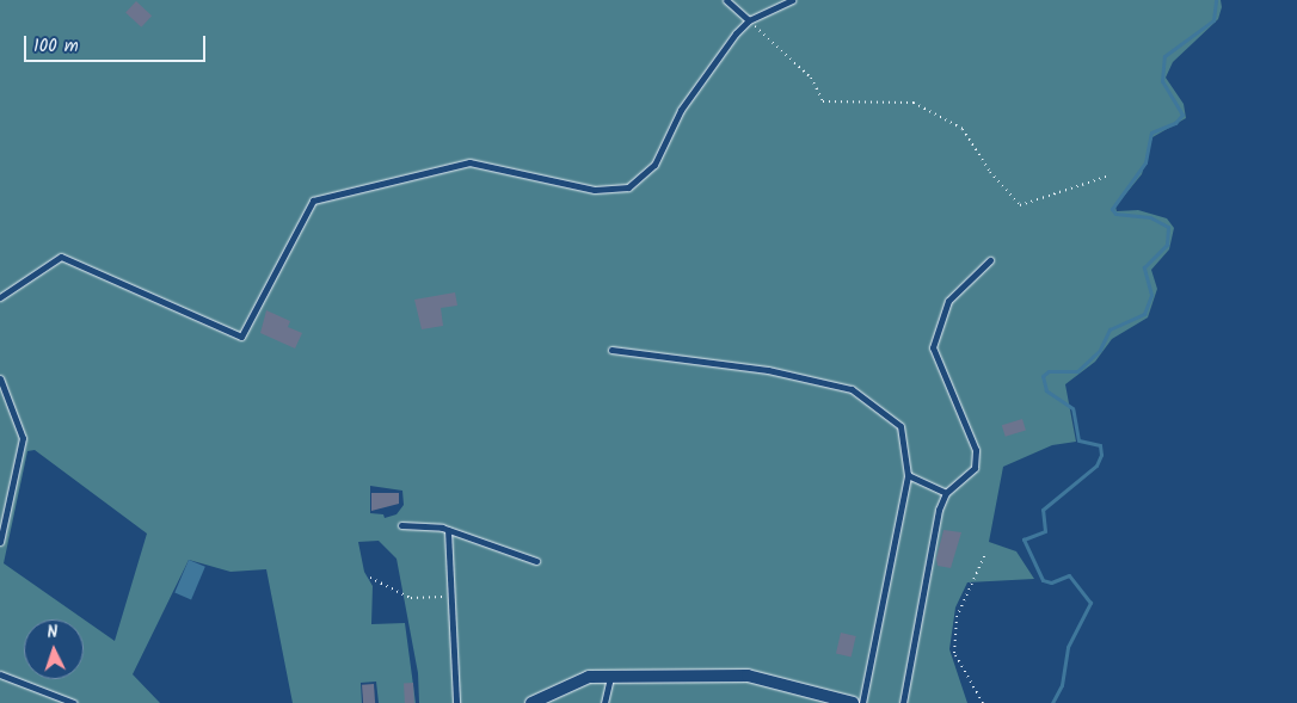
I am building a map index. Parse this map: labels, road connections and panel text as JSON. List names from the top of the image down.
{
  "scale_bar": "100 m",
  "north": "top"
}
